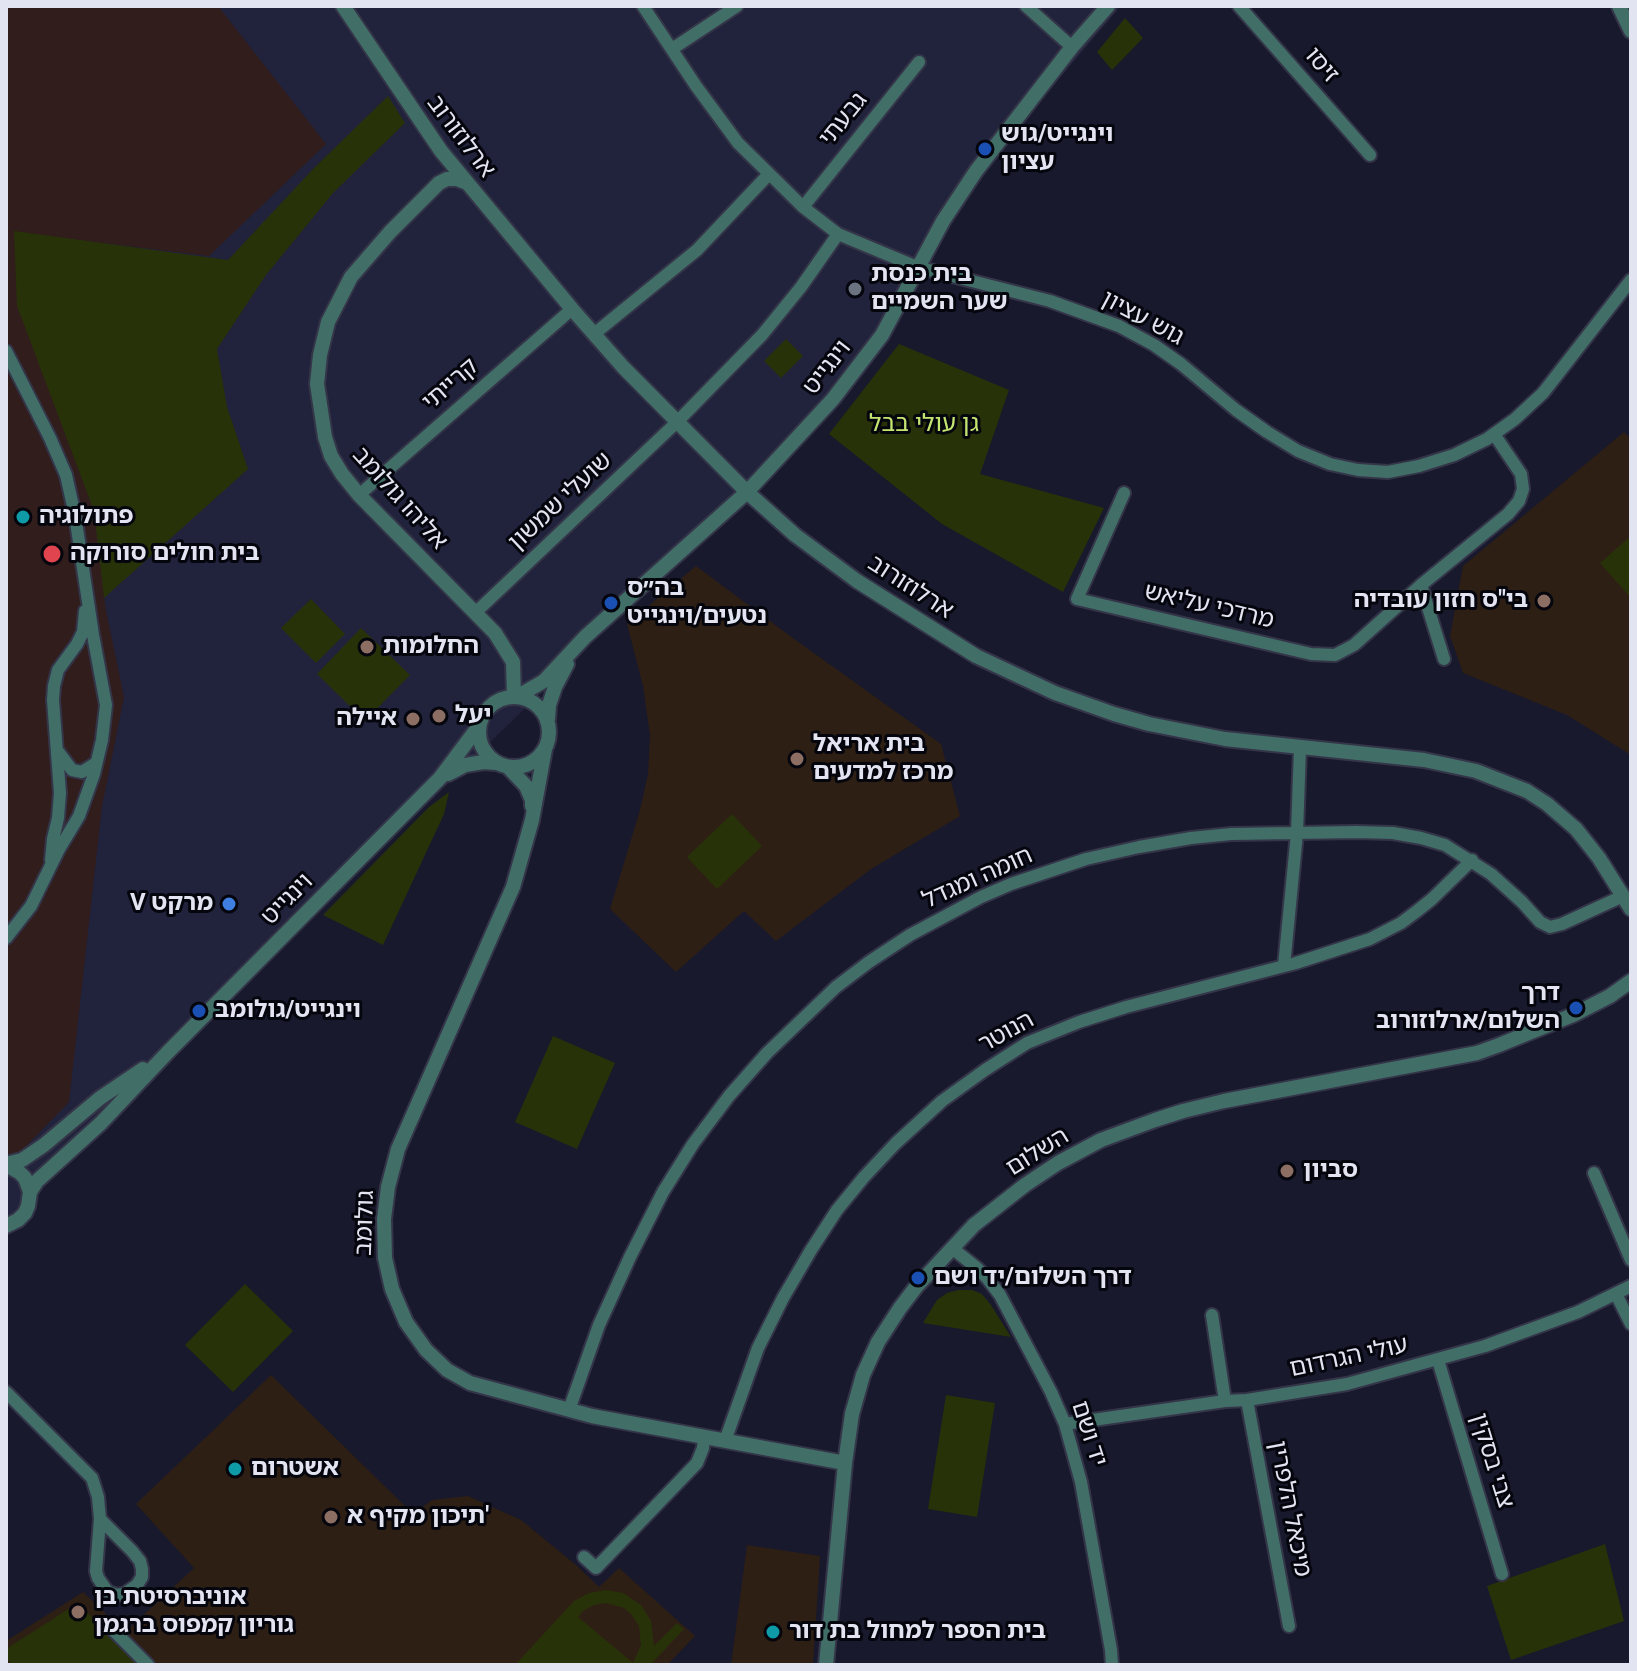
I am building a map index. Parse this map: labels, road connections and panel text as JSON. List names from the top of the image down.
{
  "streets": {
    "street": [
      "זיסו",
      "גבעתי",
      "ארלוזורוב",
      "גוש עציון",
      "וינגייט",
      "קרייתי",
      "אליהו גולומב",
      "שועלי שמשון",
      "מרדכי עליאש",
      "חומה ומגדל",
      "הנוטר",
      "השלום",
      "גולומב",
      "עולי הגרדום",
      "יד ושם",
      "צבי בסקין",
      "מיכאל הלפרין"
    ]
  },
  "crossings": [
    ["גבעתי", "גוש עציון"],
    ["ארלוזורוב", "וינגייט"],
    ["ארלוזורוב", "קרייתי"],
    ["ארלוזורוב", "שועלי שמשון"],
    ["ארלוזורוב", "חומה ומגדל"],
    ["גוש עציון", "וינגייט"],
    ["גוש עציון", "שועלי שמשון"],
    ["גוש עציון", "מרדכי עליאש"],
    ["וינגייט", "אליהו גולומב"],
    ["קרייתי", "אליהו גולומב"],
    ["אליהו גולומב", "שועלי שמשון"],
    ["חומה ומגדל", "הנוטר"],
    ["חומה ומגדל", "גולומב"],
    ["הנוטר", "גולומב"],
    ["השלום", "גולומב"],
    ["השלום", "יד ושם"],
    ["עולי הגרדום", "יד ושם"],
    ["עולי הגרדום", "צבי בסקין"],
    ["עולי הגרדום", "מיכאל הלפרין"]
  ],
  "parks": ["גן עולי בבל"],
  "places": [
    "וינגייט/גוש עציון",
    "בית כנסת שער השמיים",
    "פתולוגיה",
    "בית חולים סורוקה",
    "בי\"ס חזון עובדיה",
    "בה״ס נטעים/וינגייט",
    "החלומות",
    "יעל",
    "איילה",
    "בית אריאל מרכז למדעים",
    "V מרקט",
    "דרך השלום/ארלוזורוב",
    "וינגייט/גולומב",
    "סביון",
    "דרך השלום/יד ושם",
    "אשטרום",
    "תיכון מקיף א'",
    "אוניברסיטת בן גוריון קמפוס ברגמן",
    "בית הספר למחול בת דור"
  ]
}
